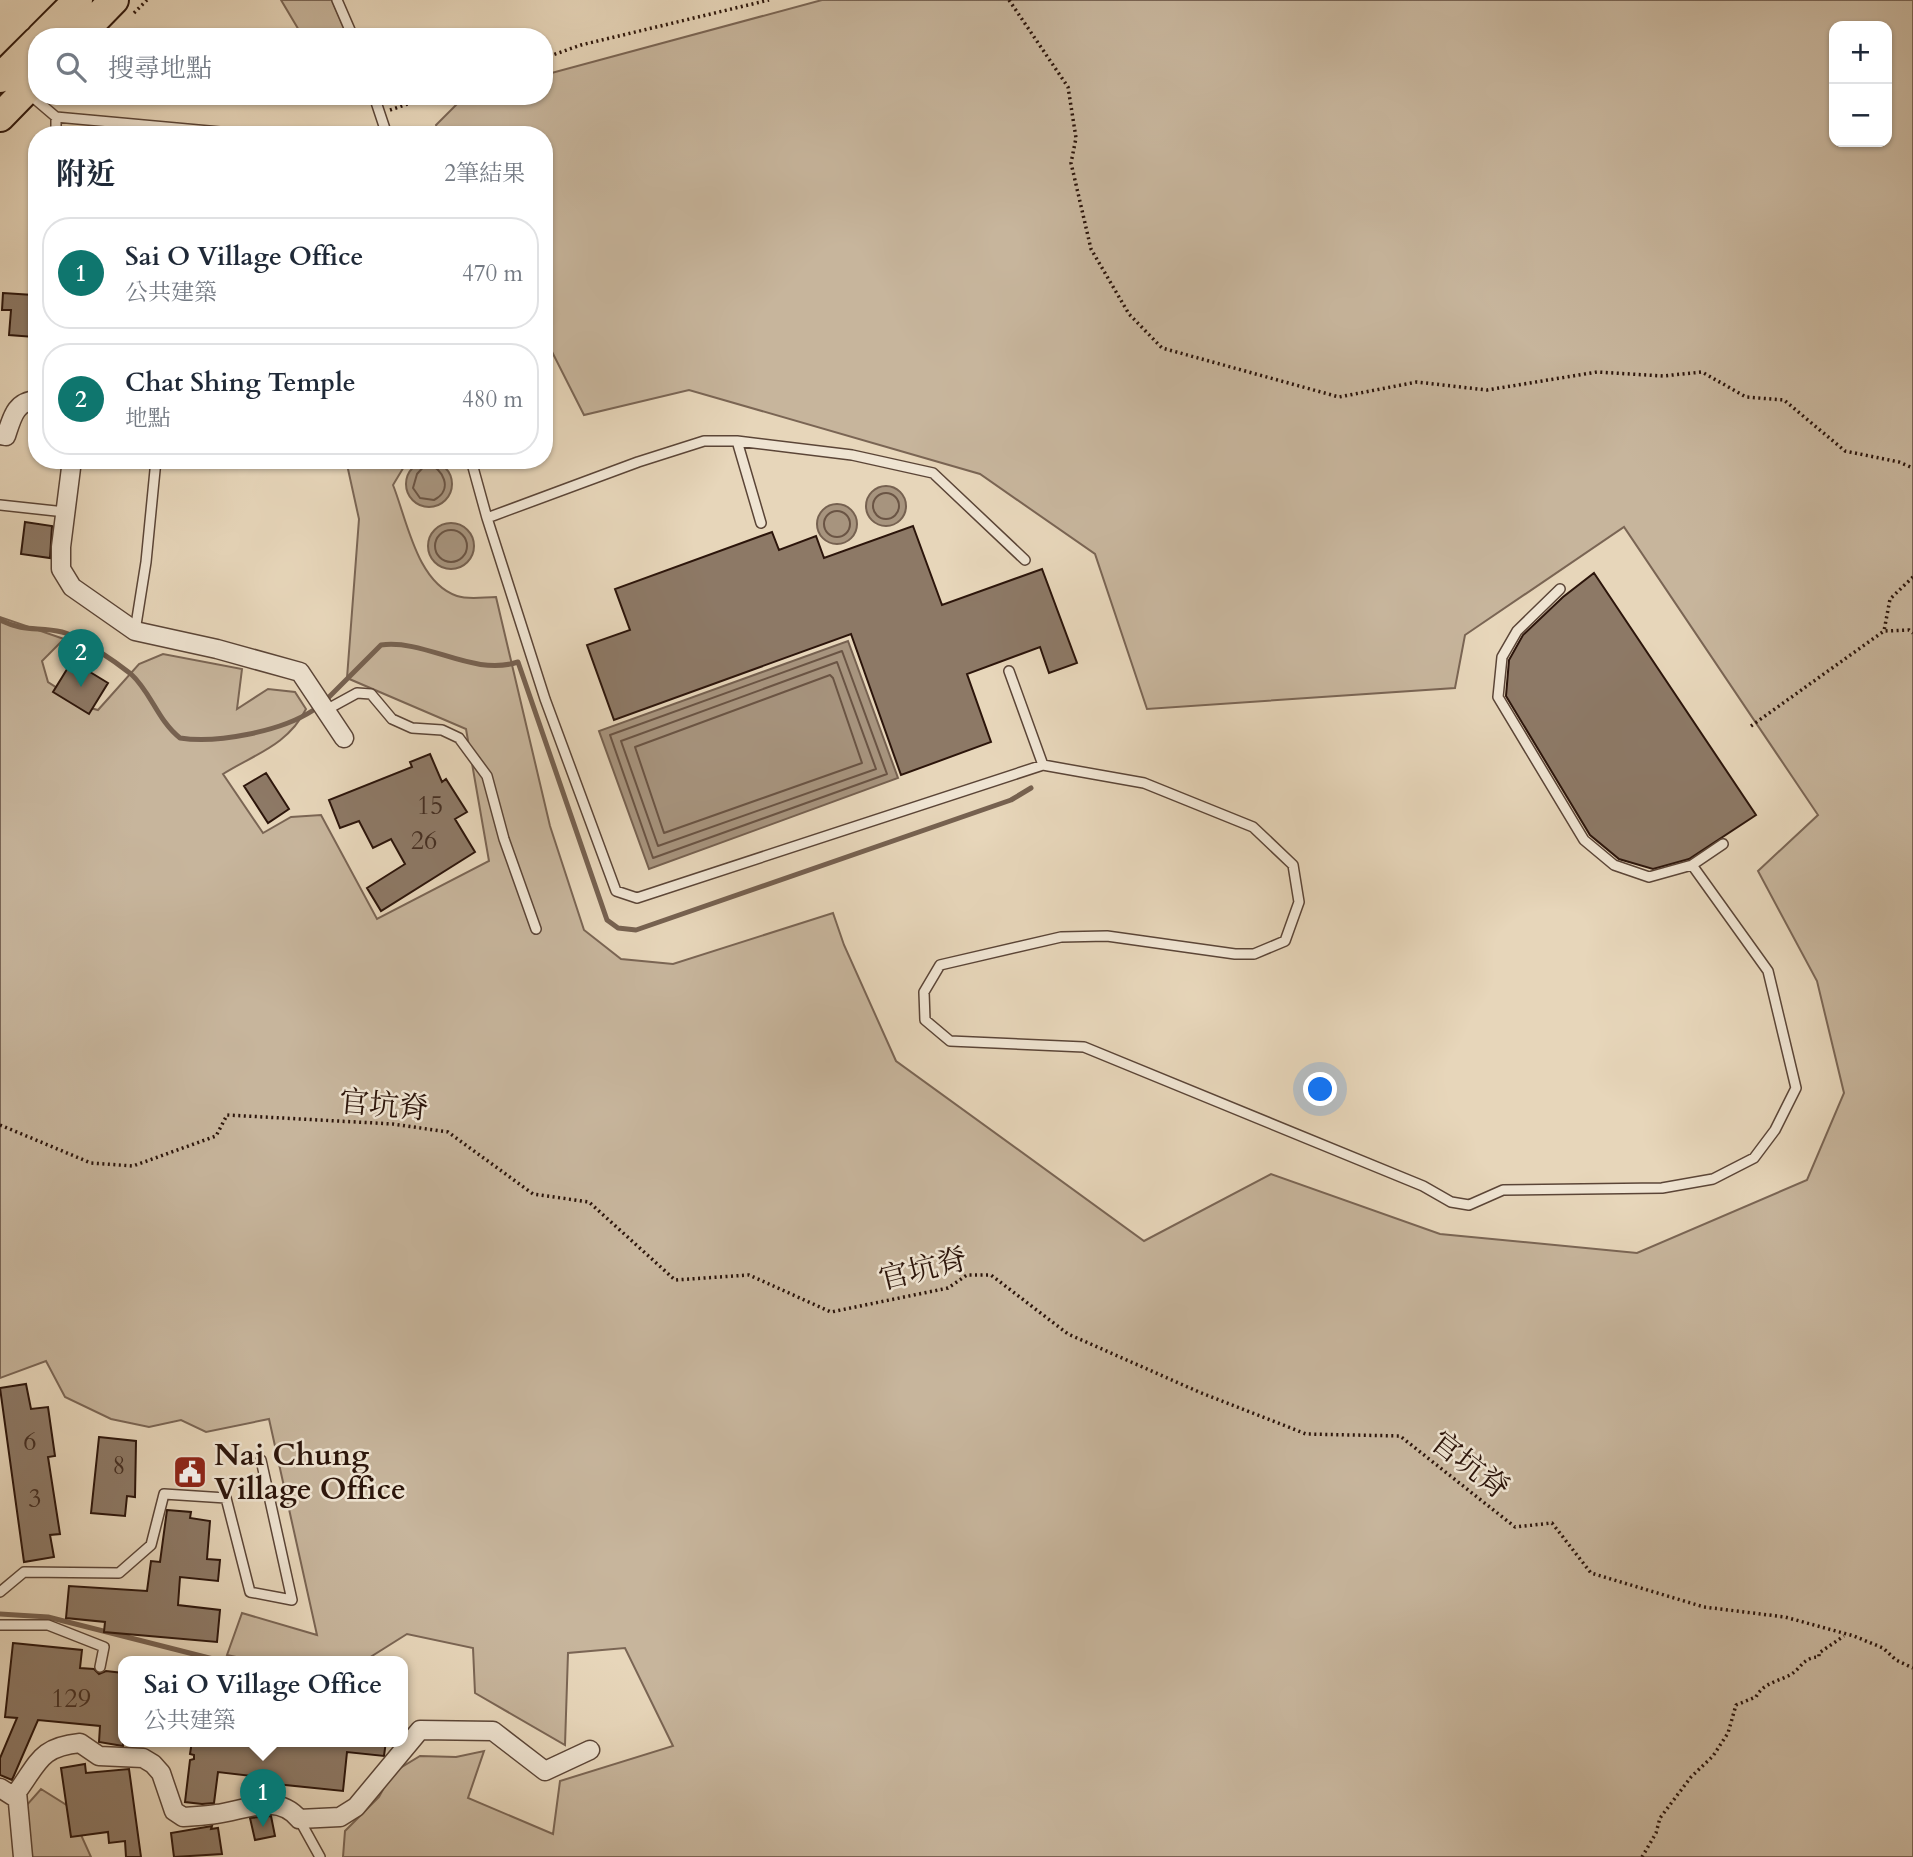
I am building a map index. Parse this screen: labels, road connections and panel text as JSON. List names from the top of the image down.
{
  "streets": {
    "path": ["官坑脊"]
  },
  "places": {
    "public building": ["Nai Chung Village Office"]
  },
  "house_numbers": [
    "15",
    "26",
    "6",
    "8",
    "3",
    "129"
  ],
  "page": {
    "map_buttons": ["+", "−"],
    "search": "搜尋地點",
    "heading": ["附近", "2筆結果"],
    "list": [
      {
        "mark": "1",
        "name": "Sai O Village Office",
        "note": "公共建築",
        "value": "470 m"
      },
      {
        "mark": "2",
        "name": "Chat Shing Temple",
        "note": "地點",
        "value": "480 m"
      }
    ],
    "pins": ["2", "1"],
    "popup": ["Sai O Village Office", "公共建築"]
  }
}
